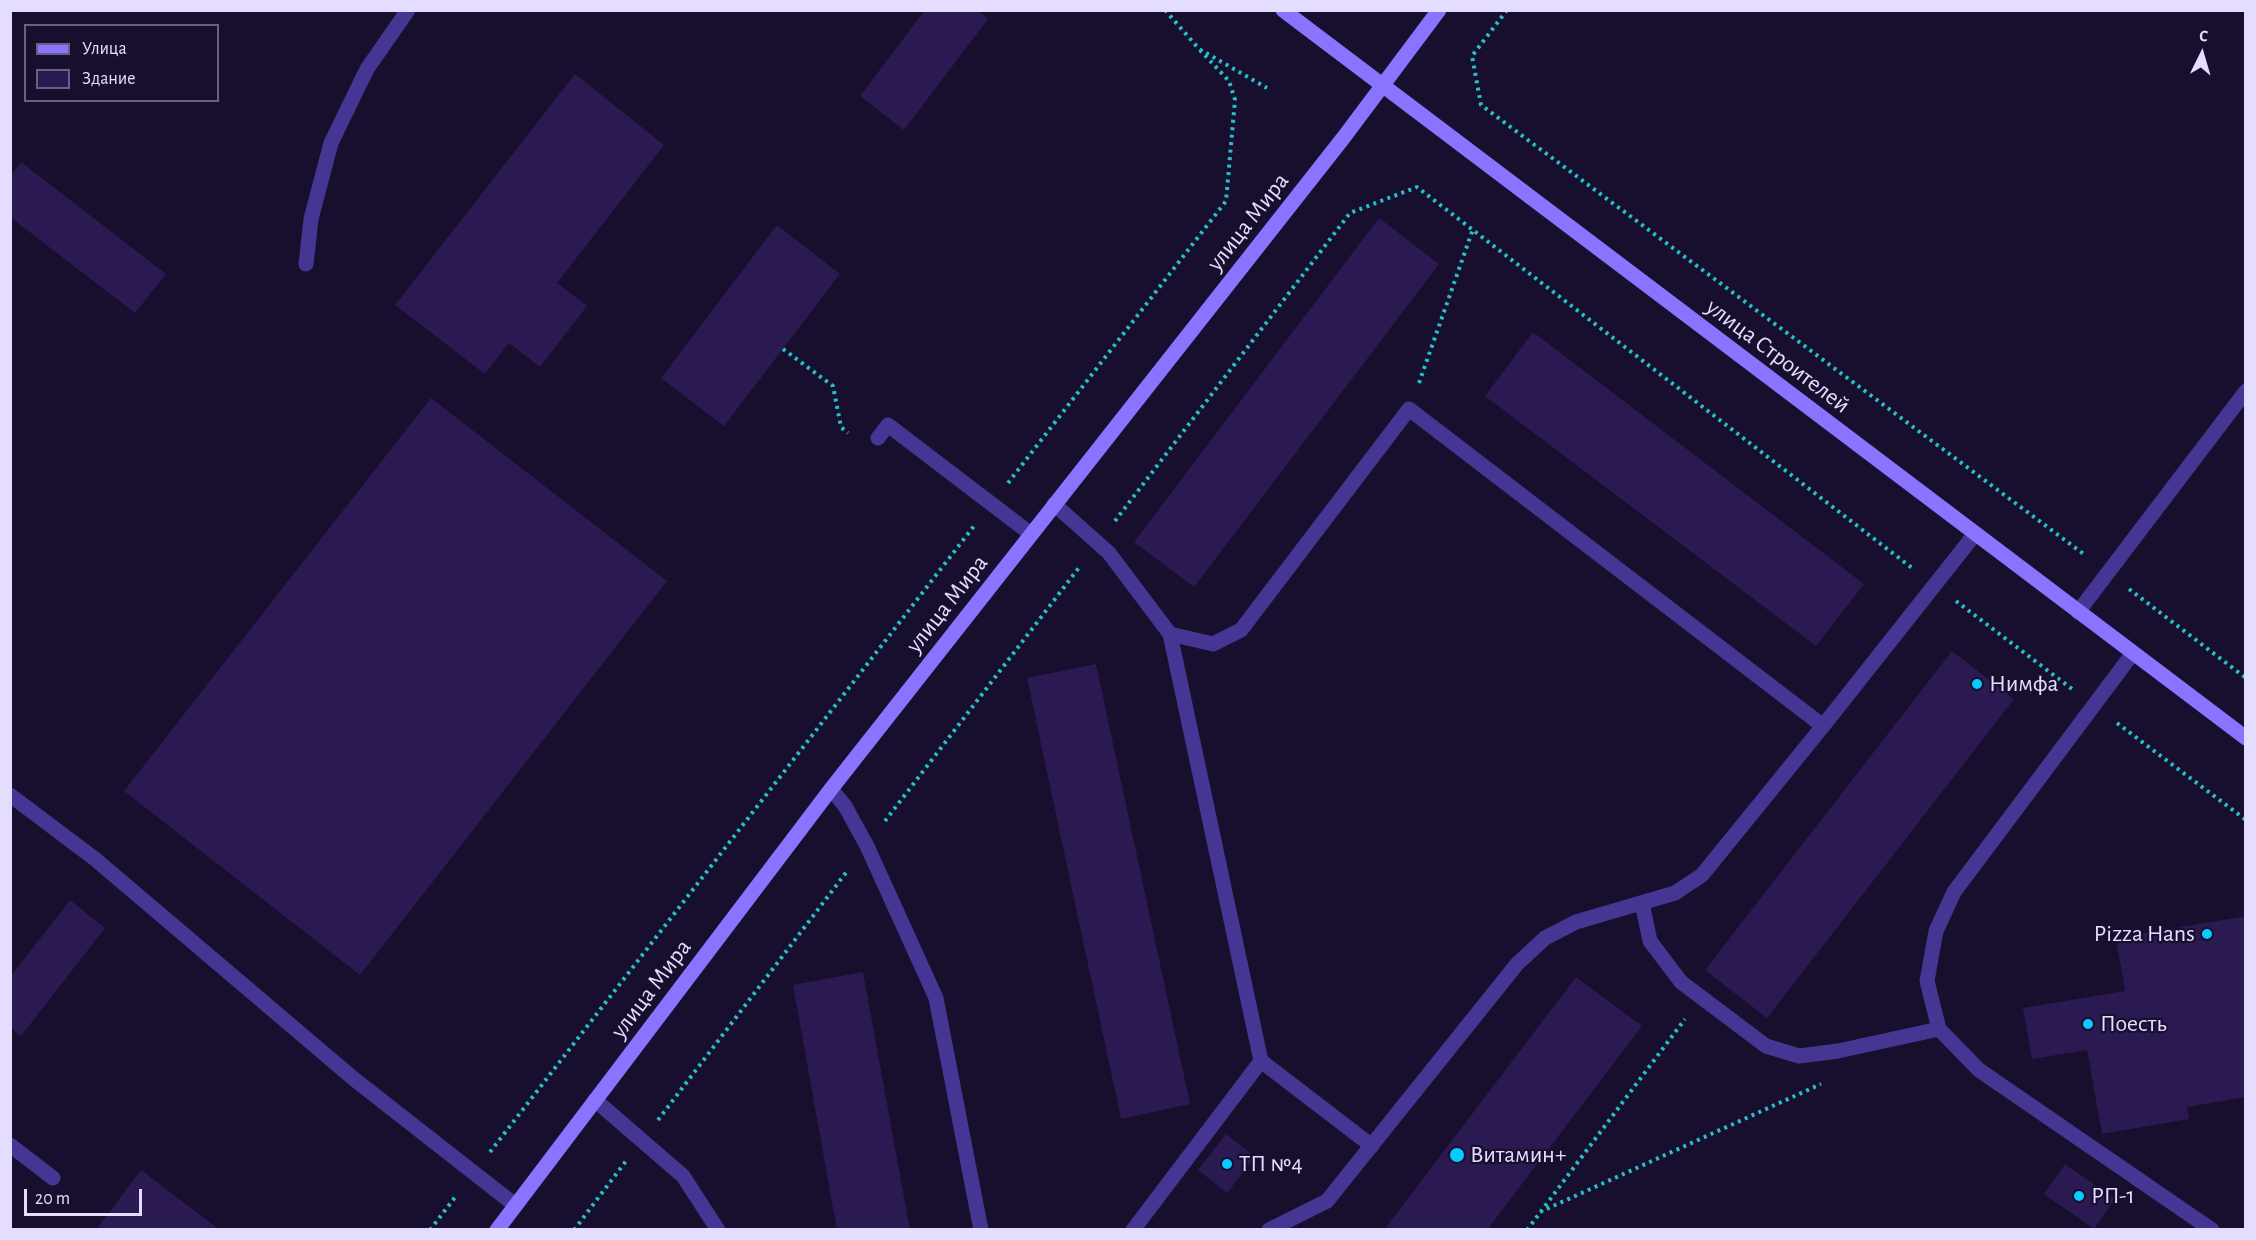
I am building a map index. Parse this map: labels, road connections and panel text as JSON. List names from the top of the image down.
{
  "streets": {
    "main road": ["улица Мира", "улица Строителей"]
  },
  "crossings": [
    ["улица Мира", "улица Строителей"]
  ],
  "places": [
    "Нимфа",
    "Pizza Hans",
    "Поесть",
    "Витамин+",
    "ТП №4",
    "РП-1"
  ],
  "legend": ["Улица", "Здание"],
  "scale_bar": "20 m",
  "north": "top"
}
